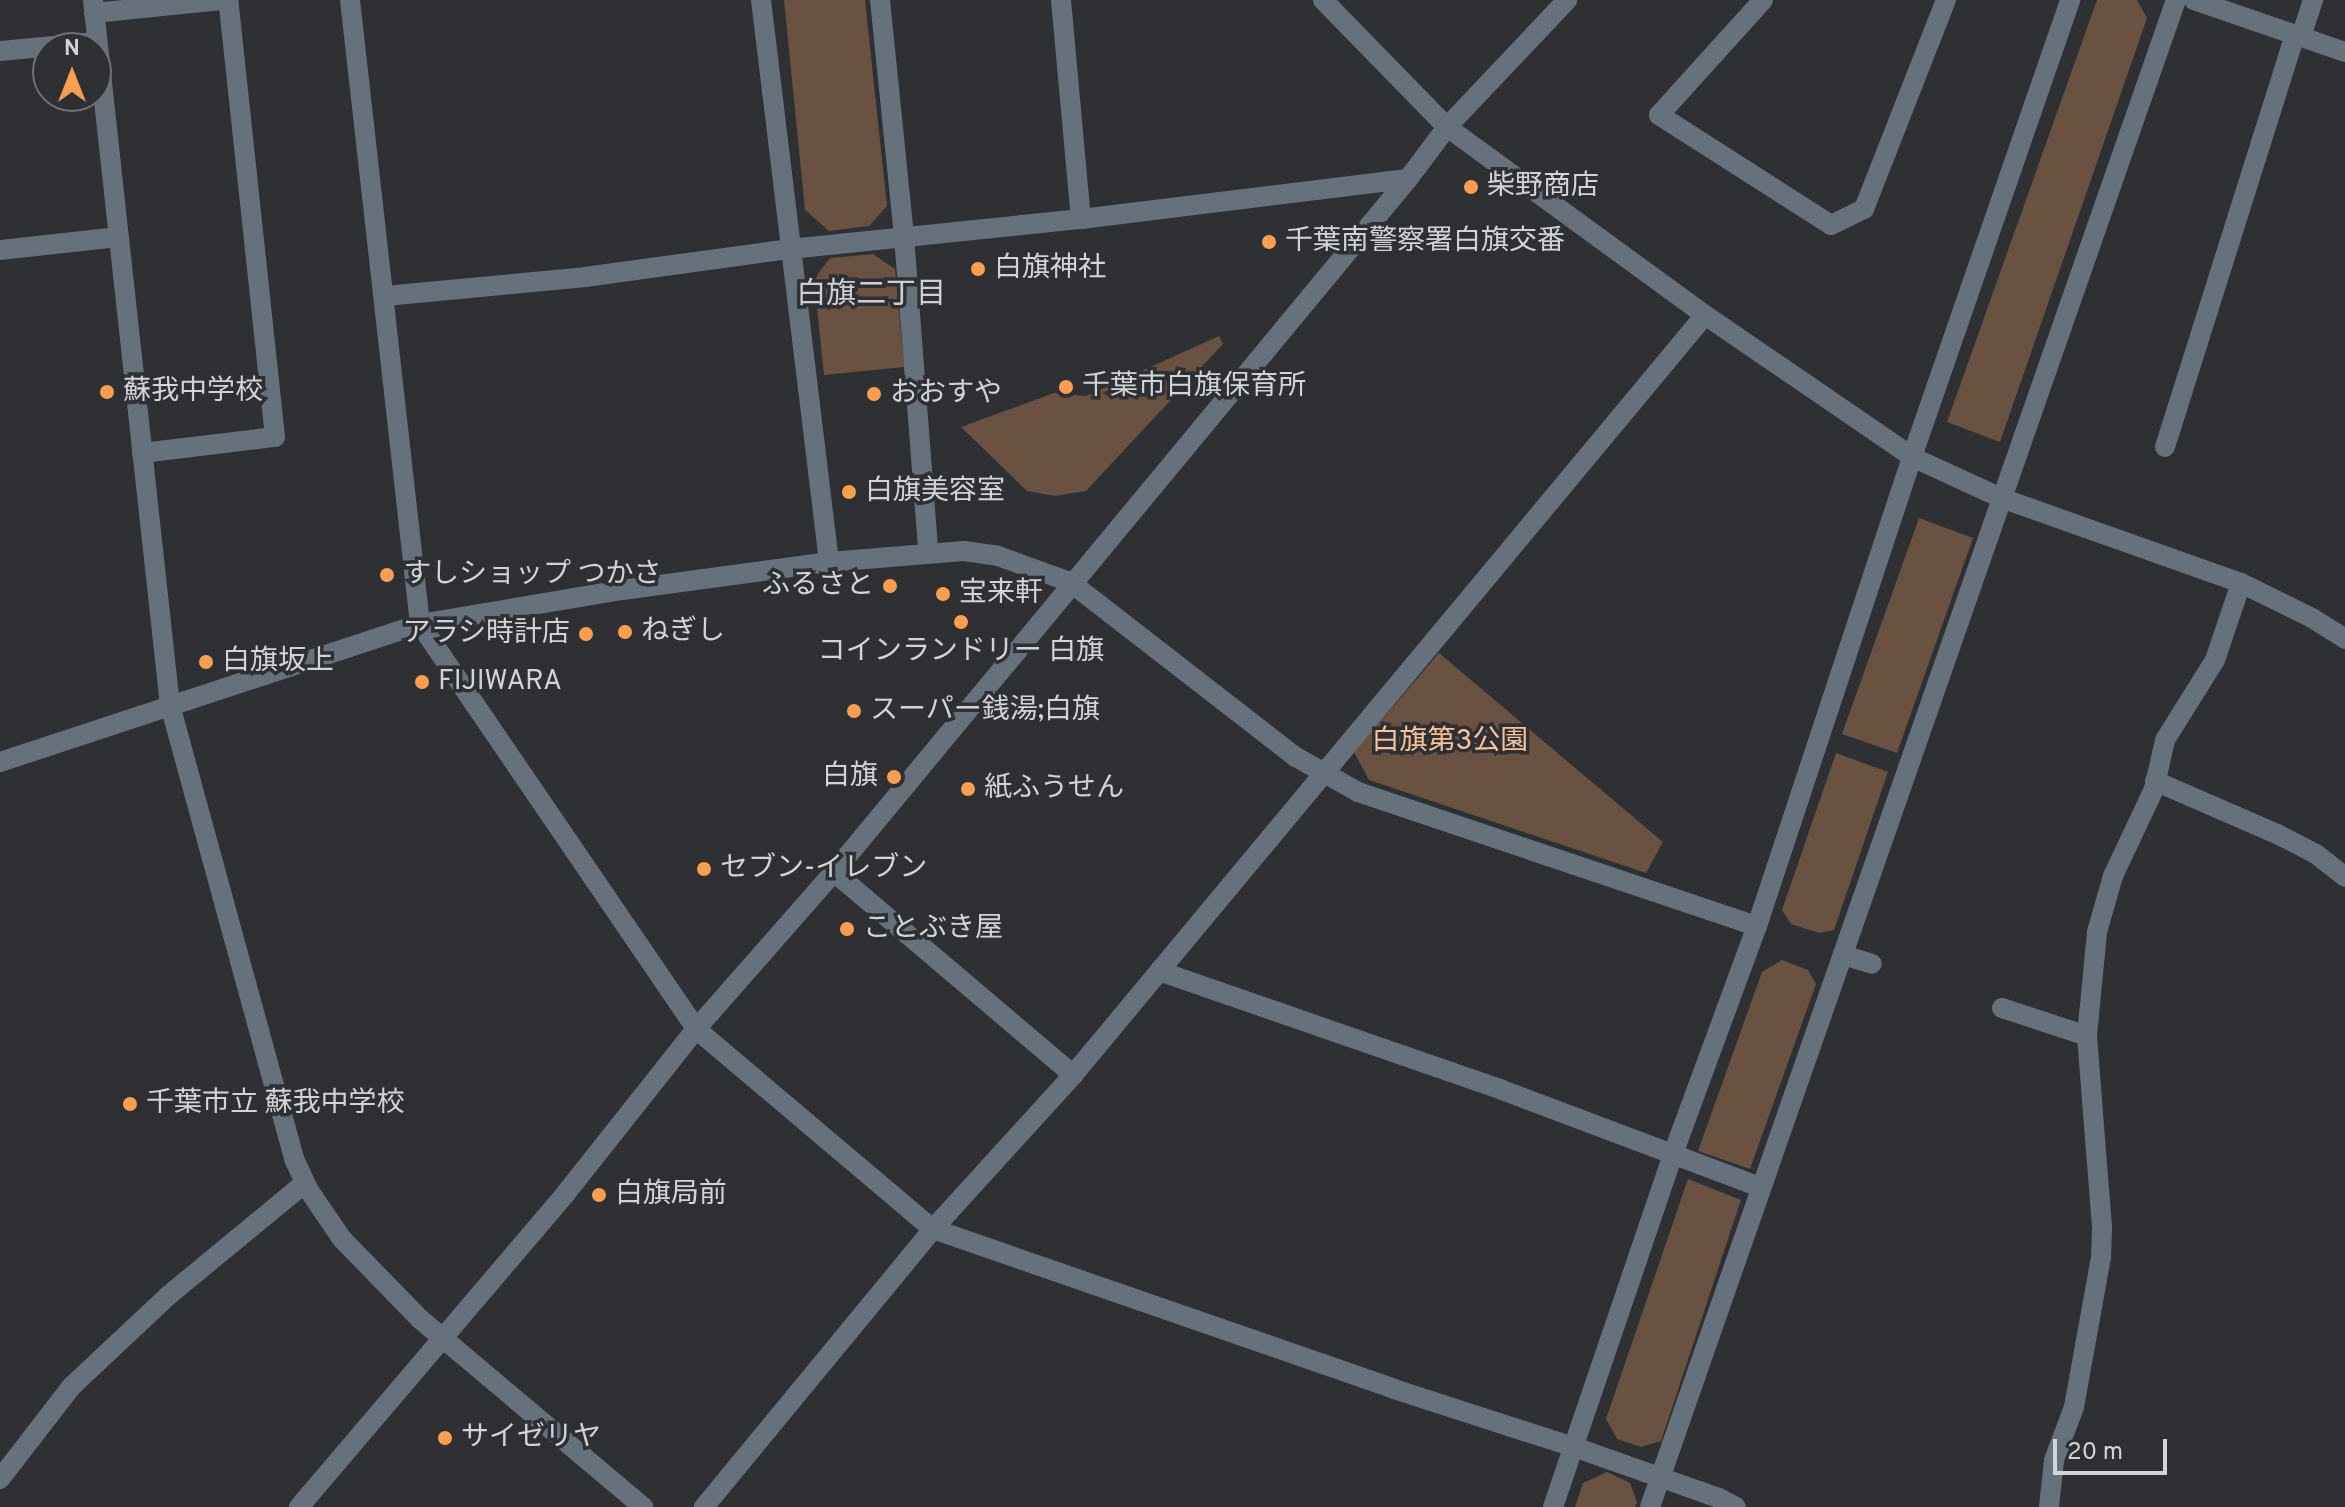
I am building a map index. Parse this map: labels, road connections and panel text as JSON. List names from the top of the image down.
{
  "districts": ["白旗二丁目"],
  "parks": ["白旗第3公園"],
  "places": [
    "柴野商店",
    "千葉南警察署白旗交番",
    "白旗神社",
    "千葉市白旗保育所",
    "蘇我中学校",
    "おおすや",
    "白旗美容室",
    "すしショップ つかさ",
    "ふるさと",
    "宝来軒",
    "コインランドリー 白旗",
    "ねぎし",
    "アラシ時計店",
    "白旗坂上",
    "FIJIWARA",
    "スーパー銭湯;白旗",
    "白旗",
    "紙ふうせん",
    "セブン-イレブン",
    "ことぶき屋",
    "千葉市立 蘇我中学校",
    "白旗局前",
    "サイゼリヤ"
  ],
  "scale_bar": "20 m",
  "north": "top"
}
